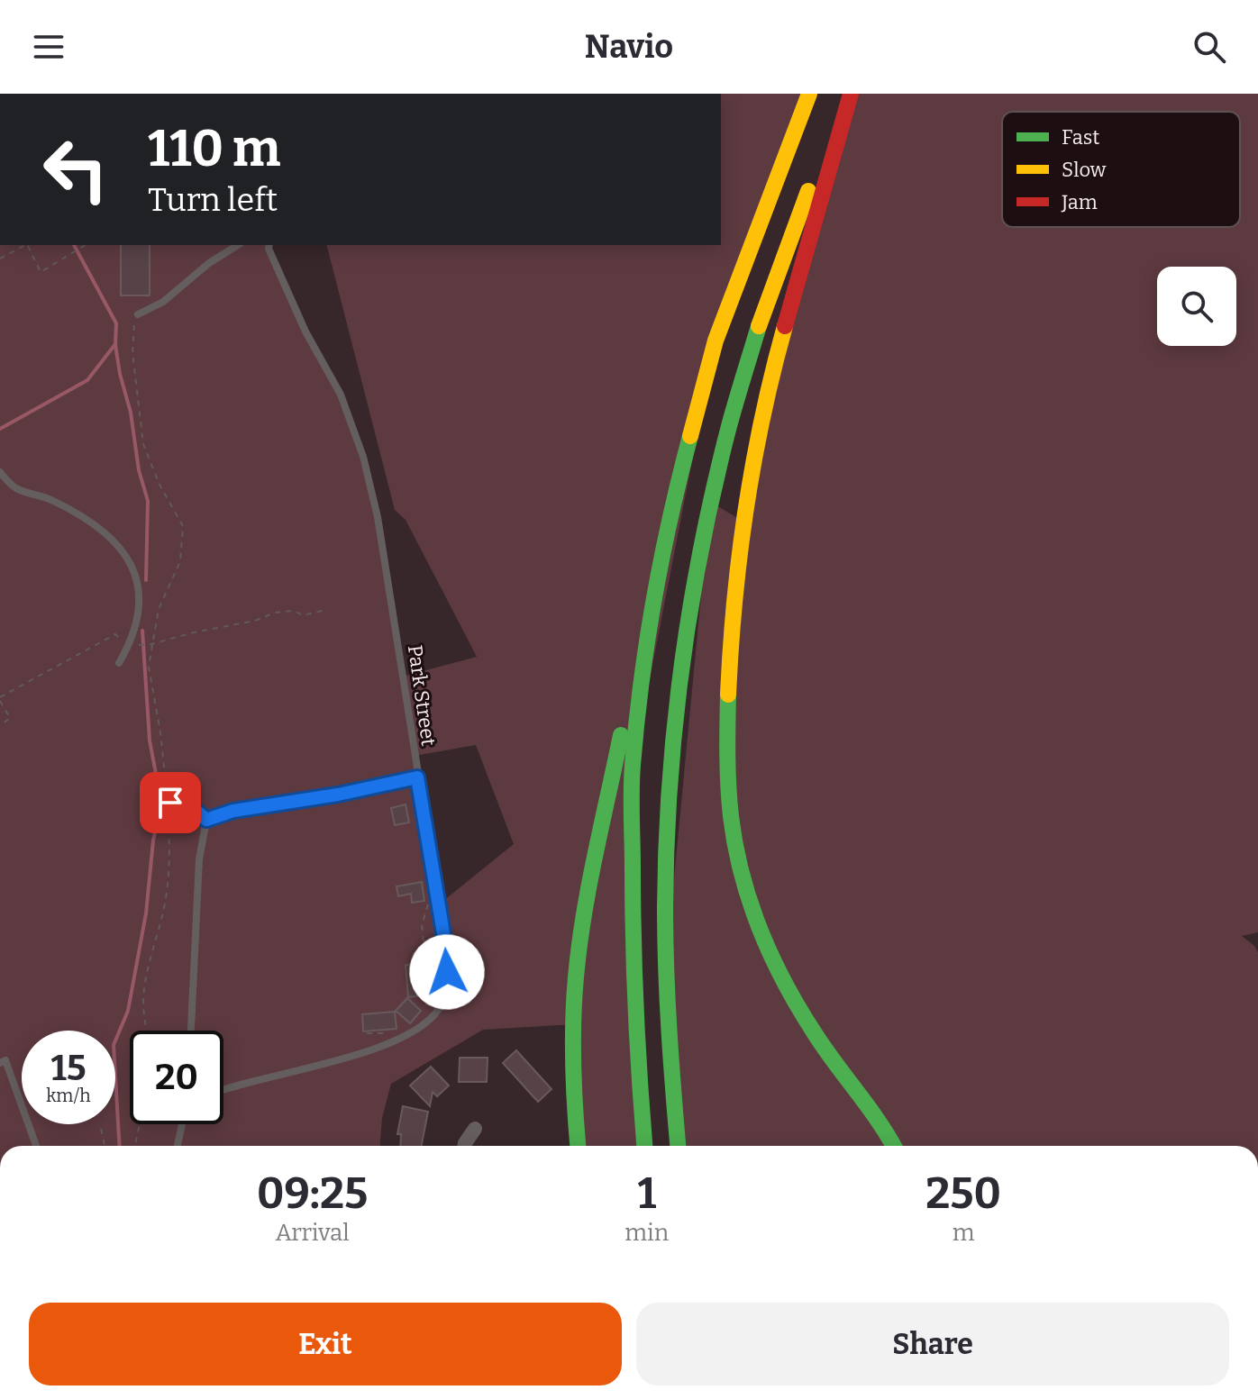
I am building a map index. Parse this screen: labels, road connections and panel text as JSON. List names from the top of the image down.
{
  "streets": {
    "lane": ["Park Street"]
  },
  "legend": ["Fast", "Slow", "Jam"],
  "page": {
    "header": "Navio",
    "turn": ["110 m", "Turn left"],
    "speed": "15 km/h",
    "limit": "20",
    "eta": [
      "09:25",
      "Arrival",
      "1",
      "min",
      "250",
      "m"
    ],
    "buttons": ["Exit", "Share"]
  }
}
